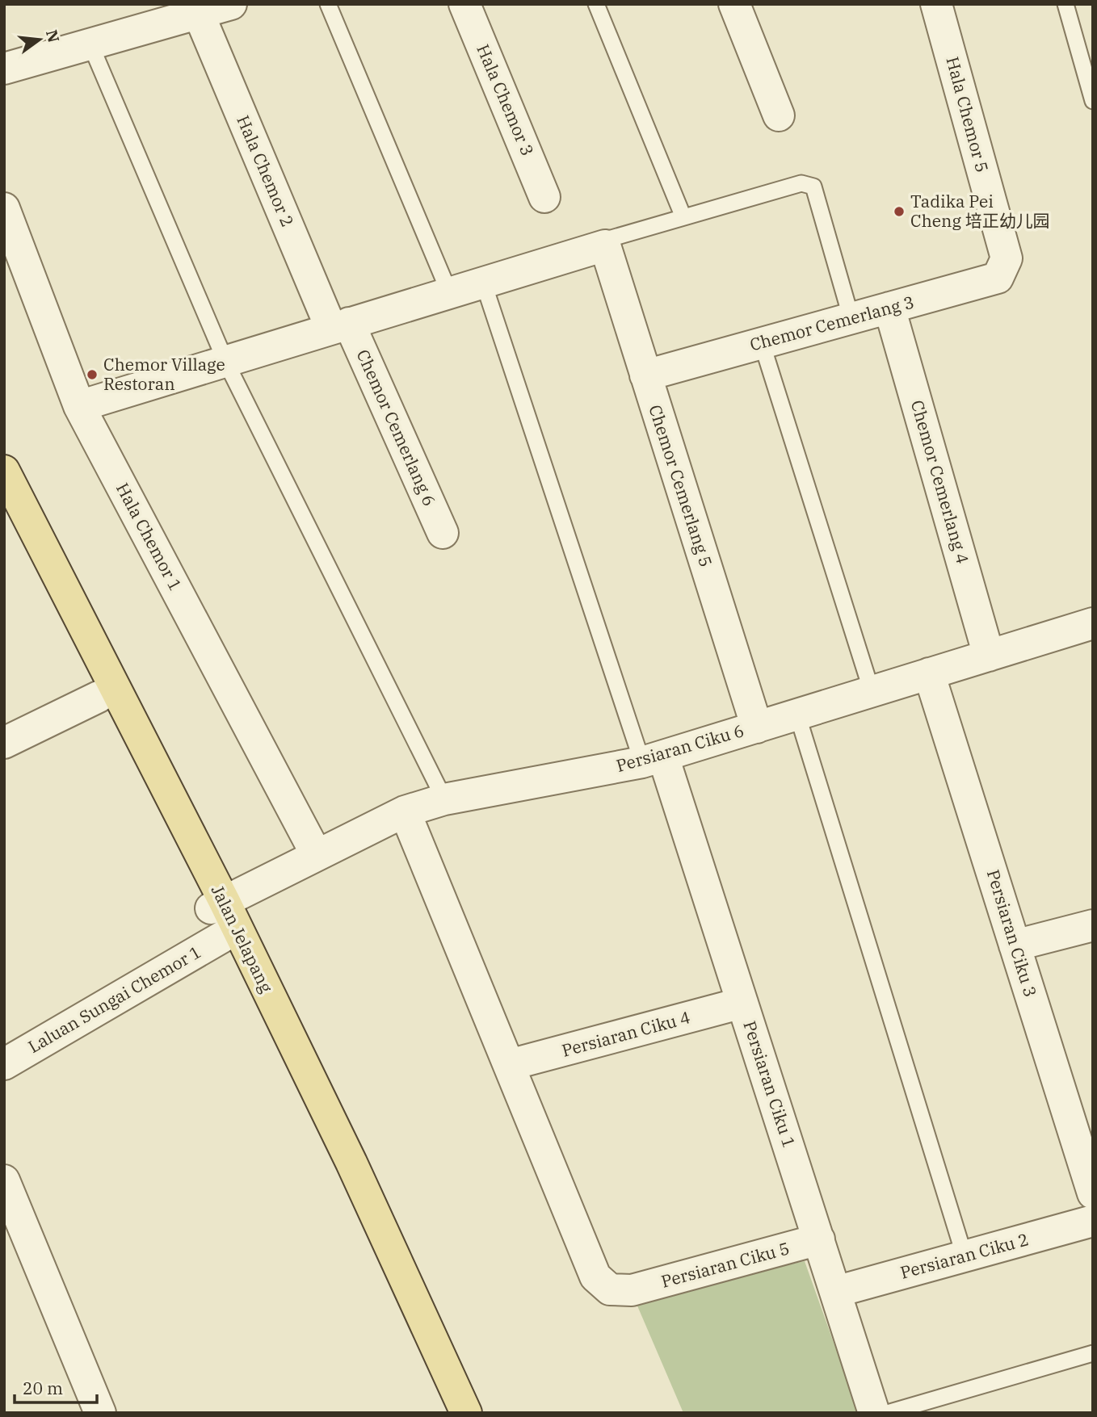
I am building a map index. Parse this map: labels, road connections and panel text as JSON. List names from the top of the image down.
{
  "streets": {
    "main road": ["Jalan Jelapang"],
    "street": [
      "Hala Chemor 3",
      "Hala Chemor 5",
      "Hala Chemor 2",
      "Chemor Cemerlang 3",
      "Chemor Cemerlang 6",
      "Chemor Cemerlang 4",
      "Chemor Cemerlang 5",
      "Hala Chemor 1",
      "Persiaran Ciku 6",
      "Persiaran Ciku 3",
      "Laluan Sungai Chemor 1",
      "Persiaran Ciku 4",
      "Persiaran Ciku 1",
      "Persiaran Ciku 2",
      "Persiaran Ciku 5"
    ]
  },
  "crossings": [
    ["Hala Chemor 5", "Chemor Cemerlang 3"],
    ["Hala Chemor 2", "Chemor Cemerlang 6"],
    ["Chemor Cemerlang 3", "Chemor Cemerlang 4"],
    ["Chemor Cemerlang 3", "Chemor Cemerlang 5"],
    ["Chemor Cemerlang 4", "Persiaran Ciku 6"],
    ["Chemor Cemerlang 5", "Persiaran Ciku 6"],
    ["Hala Chemor 1", "Persiaran Ciku 6"],
    ["Persiaran Ciku 6", "Persiaran Ciku 3"],
    ["Persiaran Ciku 6", "Jalan Jelapang"],
    ["Persiaran Ciku 6", "Laluan Sungai Chemor 1"],
    ["Persiaran Ciku 6", "Persiaran Ciku 1"],
    ["Jalan Jelapang", "Laluan Sungai Chemor 1"],
    ["Persiaran Ciku 4", "Persiaran Ciku 1"],
    ["Persiaran Ciku 4", "Persiaran Ciku 5"],
    ["Persiaran Ciku 1", "Persiaran Ciku 2"],
    ["Persiaran Ciku 1", "Persiaran Ciku 5"]
  ],
  "places": ["Tadika Pei Cheng 培正幼儿园", "Chemor Village Restoran"],
  "scale_bar": "20 m",
  "north": "right"
}
